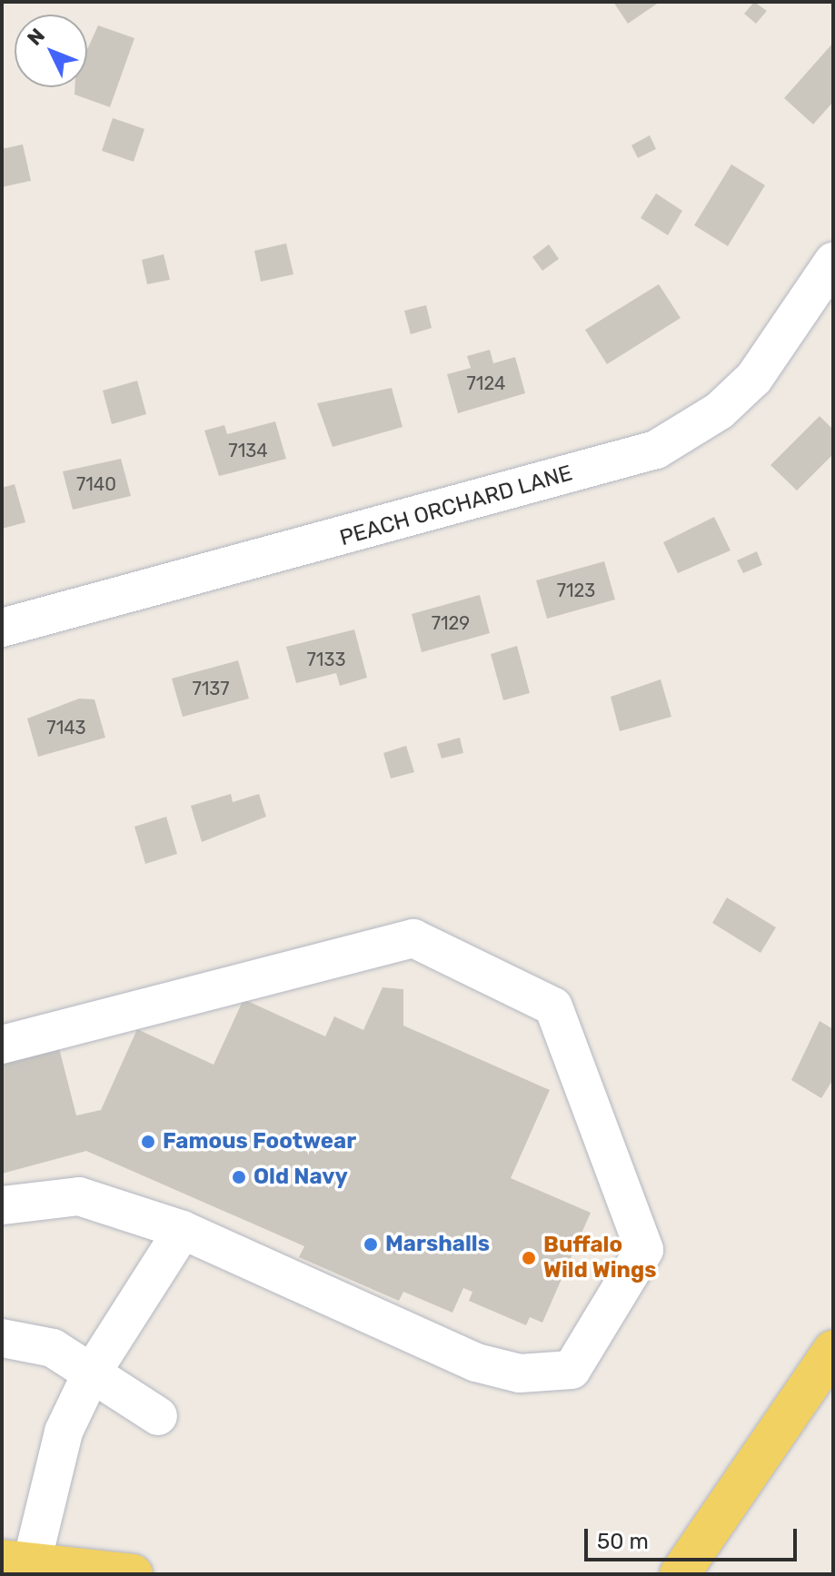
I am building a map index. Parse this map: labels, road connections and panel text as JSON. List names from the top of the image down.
{
  "streets": {
    "street": ["PEACH ORCHARD LANE"]
  },
  "places": [
    "Famous Footwear",
    "Old Navy",
    "Marshalls",
    "Buffalo Wild Wings"
  ],
  "house_numbers": [
    "7124",
    "7134",
    "7140",
    "7123",
    "7129",
    "7133",
    "7137",
    "7143"
  ],
  "scale_bar": "50 m",
  "north": "top left"
}
